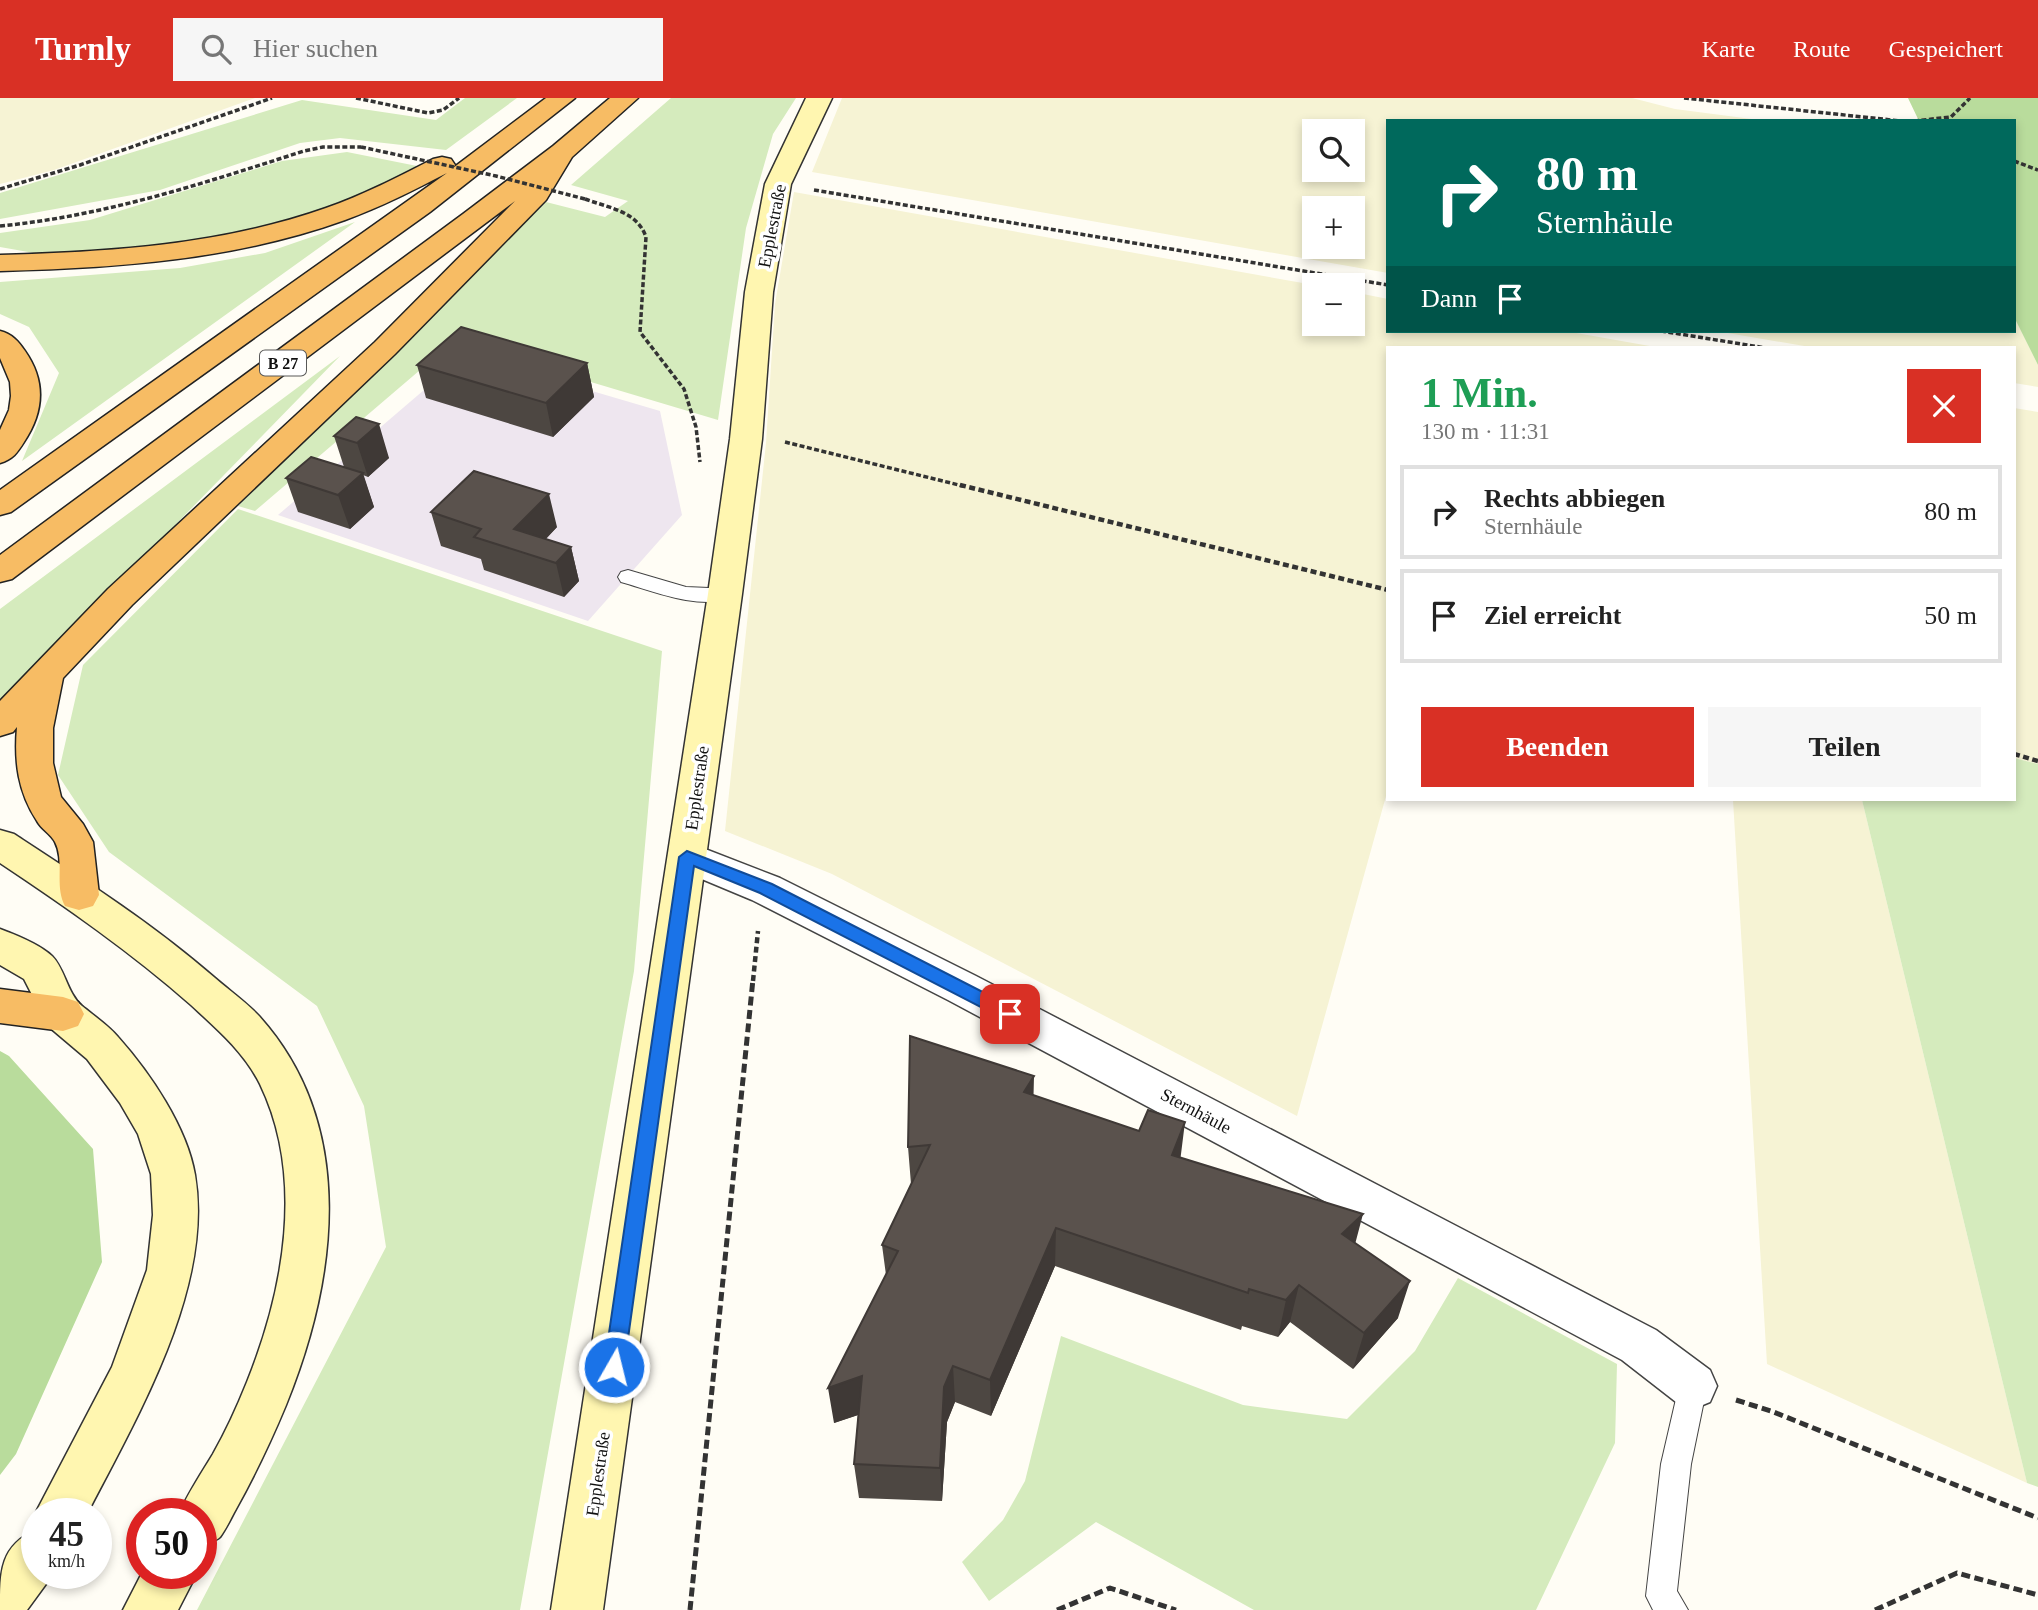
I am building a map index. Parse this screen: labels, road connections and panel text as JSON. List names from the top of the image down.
{
  "streets": {
    "highway": ["B 27"],
    "main road": ["Epplestraße"],
    "street": ["Sternhäule"]
  },
  "crossings": [
    ["Epplestraße", "Sternhäule"]
  ],
  "page": {
    "header": "Turnly",
    "search": "Hier suchen",
    "nav": ["Karte", "Route", "Gespeichert"],
    "map_buttons": ["+", "−"],
    "turn": ["80 m", "Sternhäule"],
    "then": "Dann",
    "heading": ["1 Min.", "130 m · 11:31"],
    "list": [
      {
        "name": "Rechts abbiegen",
        "note": "Sternhäule",
        "value": "80 m"
      },
      {
        "name": "Ziel erreicht",
        "value": "50 m"
      }
    ],
    "buttons": ["Beenden", "Teilen"],
    "speed": "45 km/h",
    "limit": "50"
  }
}
